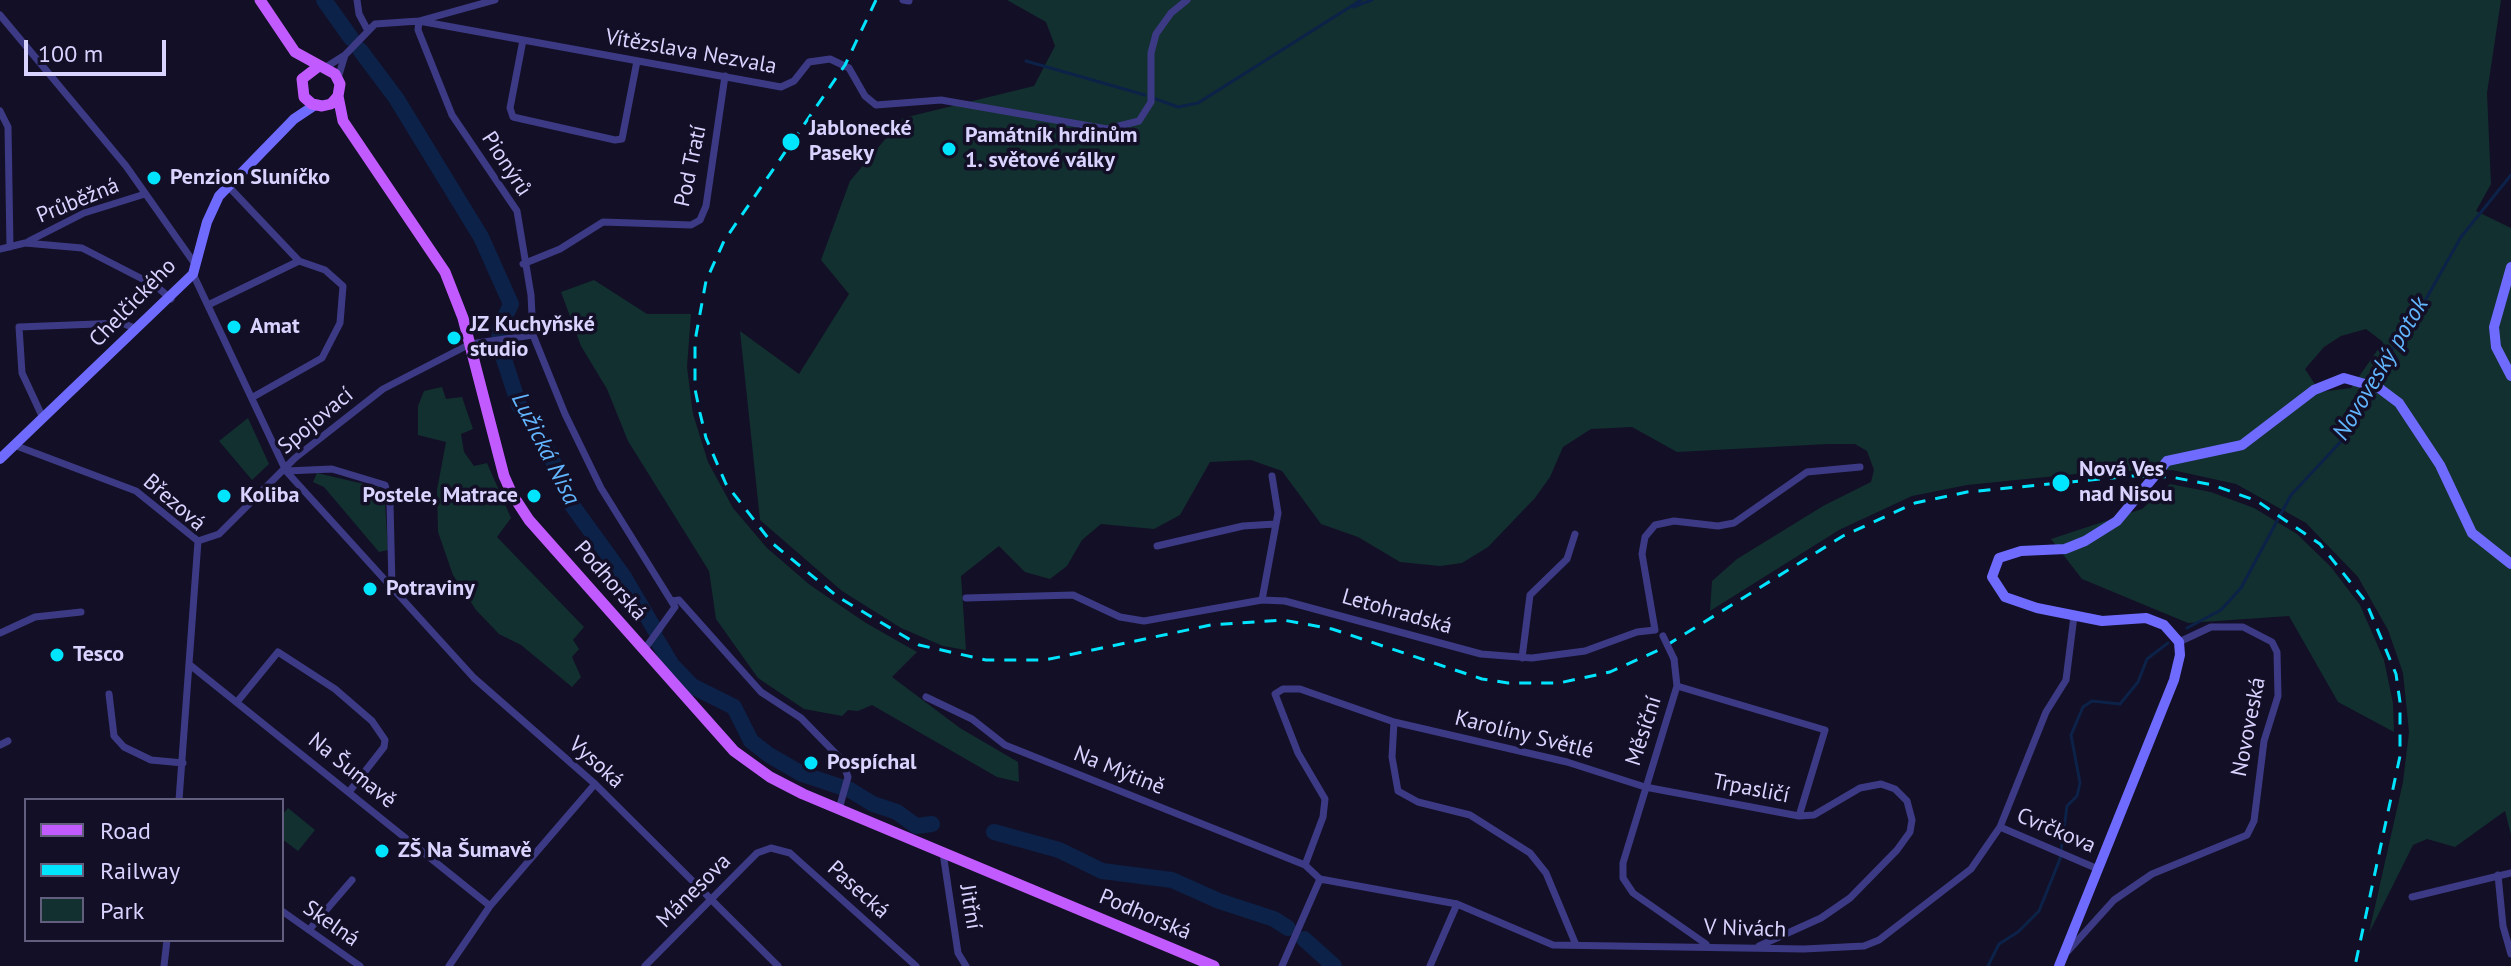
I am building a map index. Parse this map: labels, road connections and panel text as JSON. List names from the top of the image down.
{
  "streets": {
    "main road": ["Podhorská"],
    "street": [
      "Vítězslava Nezvala",
      "Pionýrů",
      "Pod Tratí",
      "Průběžná",
      "Chelčického",
      "Spojovací",
      "Březová",
      "Letohradská",
      "Novoveská",
      "Měsíční",
      "Karolíny Světlé",
      "Vysoká",
      "Na Šumavě",
      "Na Mýtině",
      "Trpasličí",
      "Cvrčkova",
      "Pasecká",
      "Mánesova",
      "Jitřní",
      "Skelná",
      "V Nivách"
    ]
  },
  "crossings": [
    ["Vítězslava Nezvala", "Pionýrů"],
    ["Vítězslava Nezvala", "Pod Tratí"],
    ["Pionýrů", "Pod Tratí"],
    ["Pionýrů", "Podhorská"],
    ["Průběžná", "Chelčického"],
    ["Průběžná", "Vysoká"],
    ["Chelčického", "Březová"],
    ["Chelčického", "Podhorská"],
    ["Chelčického", "Vysoká"],
    ["Spojovací", "Březová"],
    ["Spojovací", "Podhorská"],
    ["Spojovací", "Vysoká"],
    ["Březová", "Na Šumavě"],
    ["Podhorská", "Jitřní"],
    ["Letohradská", "Měsíční"],
    ["Novoveská", "Cvrčkova"],
    ["Měsíční", "Karolíny Světlé"],
    ["Měsíční", "Trpasličí"],
    ["Měsíční", "V Nivách"],
    ["Karolíny Světlé", "Na Mýtině"],
    ["Karolíny Světlé", "Trpasličí"],
    ["Vysoká", "Mánesova"],
    ["Na Mýtině", "V Nivách"],
    ["Cvrčkova", "V Nivách"],
    ["Pasecká", "Mánesova"]
  ],
  "water": ["Novoveský potok", "Lužická Nisa"],
  "places": [
    "Jablonecké Paseky",
    "Památník hrdinům 1. světové války",
    "Penzion Sluníčko",
    "Amat",
    "JZ Kuchyňské studio",
    "Nová Ves nad Nisou",
    "Koliba",
    "Postele, Matrace",
    "Potraviny",
    "Tesco",
    "Pospíchal",
    "ZŠ Na Šumavě"
  ],
  "legend": ["Road", "Railway", "Park"],
  "scale_bar": "100 m"
}
